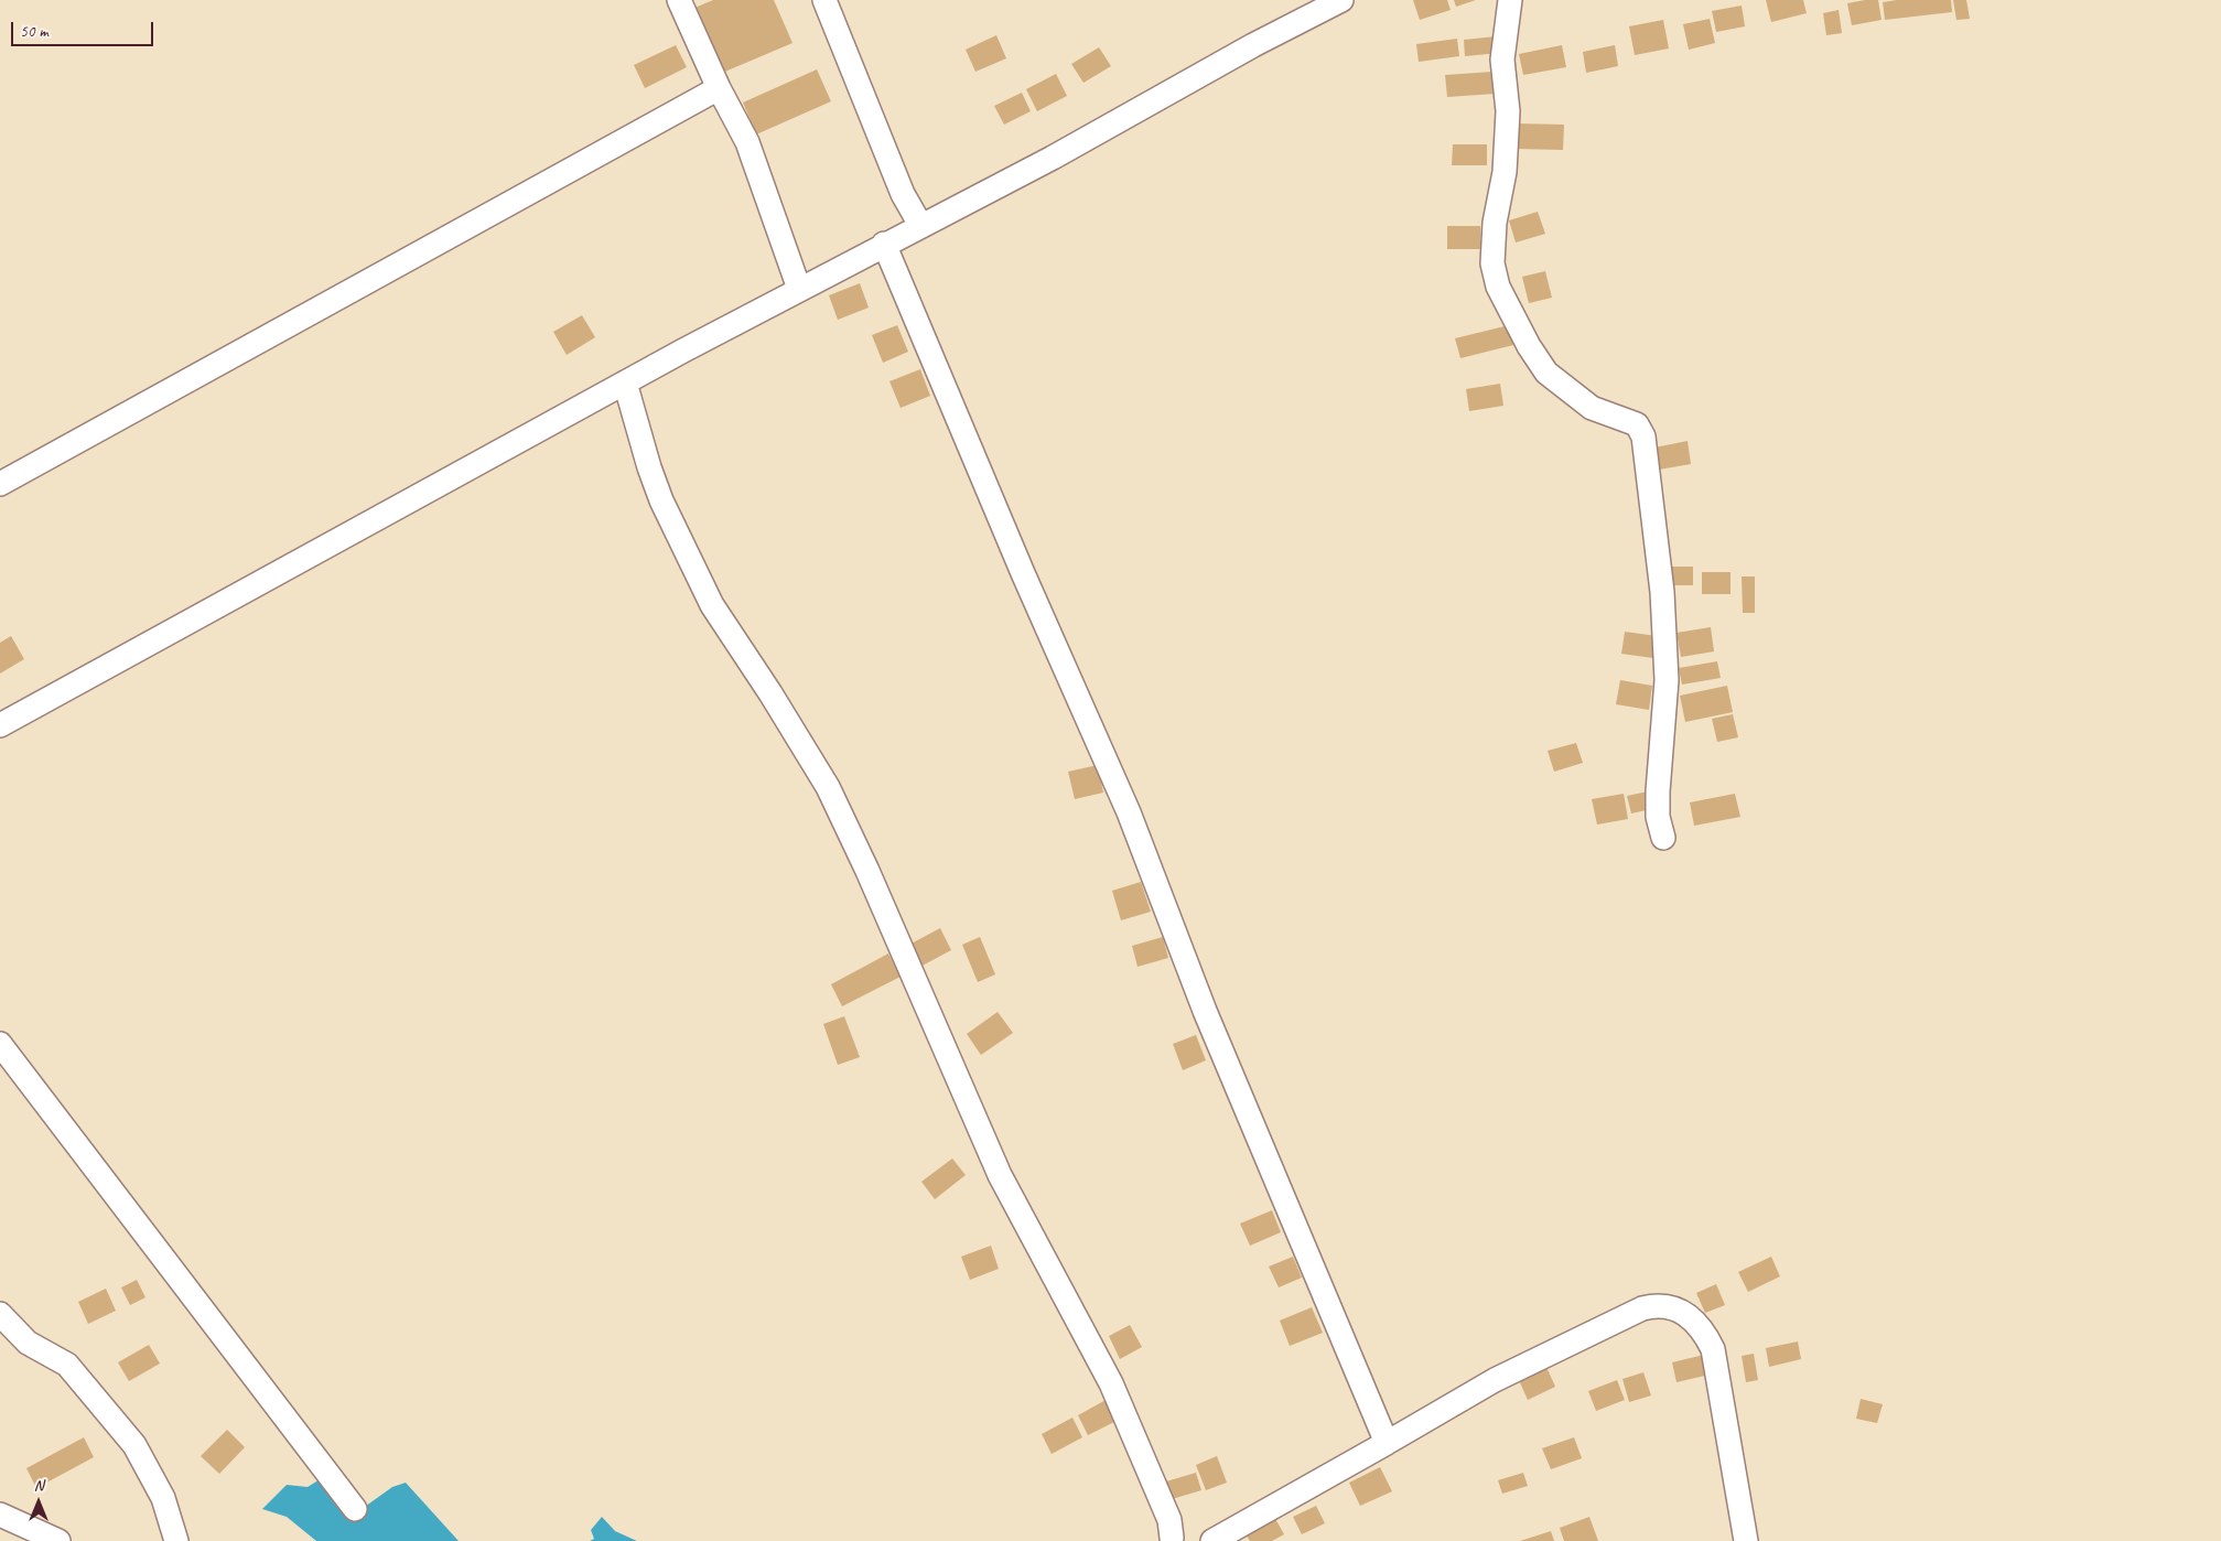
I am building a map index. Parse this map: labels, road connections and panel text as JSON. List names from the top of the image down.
{
  "scale_bar": "50 m",
  "north": "top"
}
